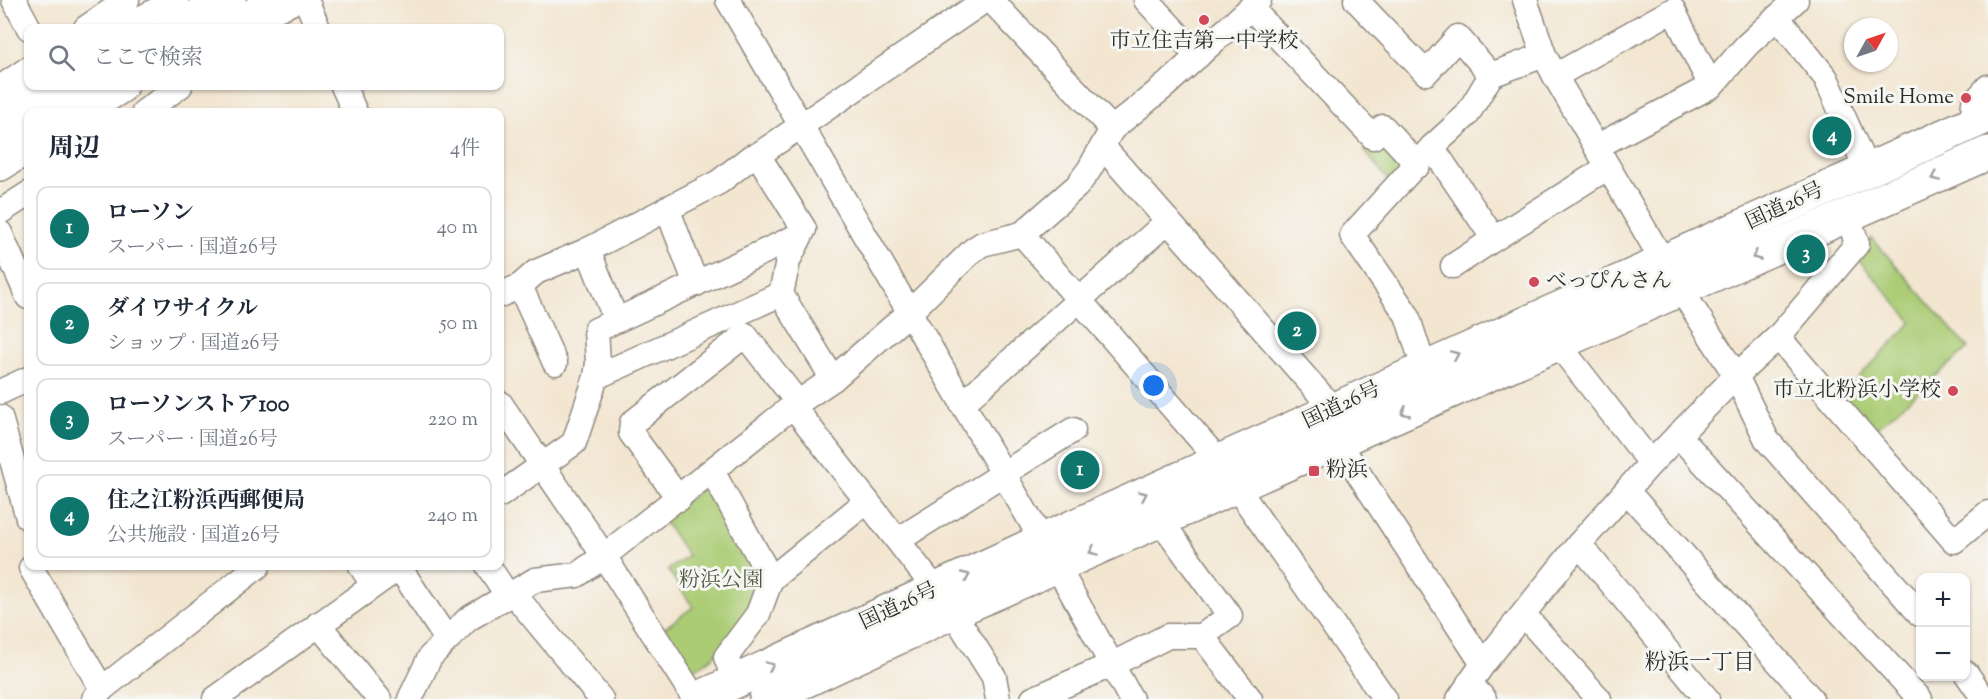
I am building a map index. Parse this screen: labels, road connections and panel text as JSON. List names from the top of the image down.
{
  "streets": {
    "highway": ["国道26号"]
  },
  "districts": ["粉浜一丁目"],
  "parks": ["粉浜公園"],
  "places": {
    "other": [
      "市立住吉第一中学校",
      "Smile Home",
      "べっぴんさん",
      "市立北粉浜小学校"
    ],
    "transit": ["粉浜"]
  },
  "north": "top right",
  "page": {
    "search": "ここで検索",
    "heading": ["周辺", "4件"],
    "pins": [
      "4",
      "3",
      "2",
      "1"
    ],
    "list": [
      {
        "mark": "1",
        "name": "ローソン",
        "note": "スーパー · 国道26号",
        "value": "40 m"
      },
      {
        "mark": "2",
        "name": "ダイワサイクル",
        "note": "ショップ · 国道26号",
        "value": "50 m"
      },
      {
        "mark": "3",
        "name": "ローソンストア100",
        "note": "スーパー · 国道26号",
        "value": "220 m"
      },
      {
        "mark": "4",
        "name": "住之江粉浜西郵便局",
        "note": "公共施設 · 国道26号",
        "value": "240 m"
      }
    ],
    "map_buttons": ["+", "−"]
  }
}
